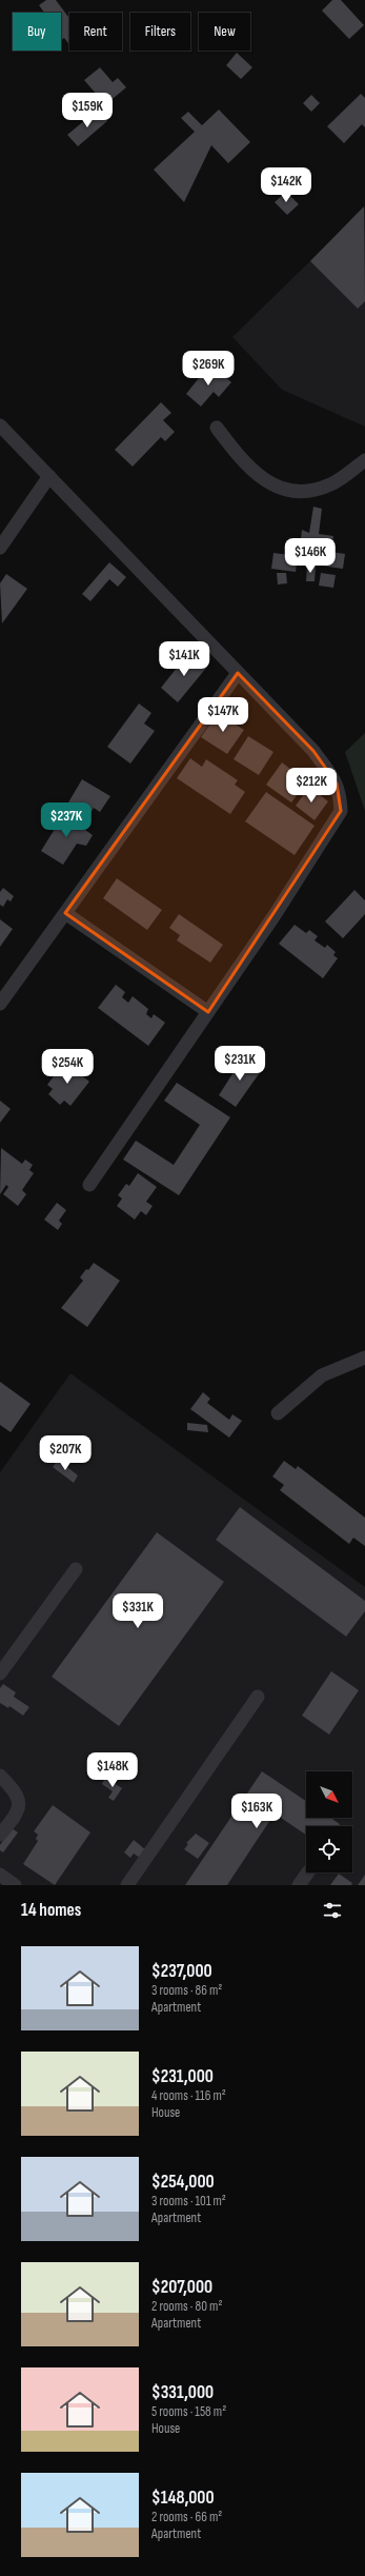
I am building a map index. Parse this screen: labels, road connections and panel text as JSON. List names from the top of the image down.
{
  "north": "bottom right",
  "page": {
    "chip": [
      "Buy",
      "Rent",
      "Filters",
      "New"
    ],
    "price": [
      "$159K",
      "$142K",
      "$269K",
      "$146K",
      "$141K",
      "$147K",
      "$212K",
      "$237K",
      "$231K",
      "$254K",
      "$207K",
      "$331K",
      "$148K",
      "$163K"
    ],
    "heading": "14 homes",
    "list": [
      {
        "name": "$237,000",
        "note": "3 rooms · 86 m² · Apartment"
      },
      {
        "name": "$231,000",
        "note": "4 rooms · 116 m² · House"
      },
      {
        "name": "$254,000",
        "note": "3 rooms · 101 m² · Apartment"
      },
      {
        "name": "$207,000",
        "note": "2 rooms · 80 m² · Apartment"
      },
      {
        "name": "$331,000",
        "note": "5 rooms · 158 m² · House"
      },
      {
        "name": "$148,000",
        "note": "2 rooms · 66 m² · Apartment"
      }
    ]
  }
}
